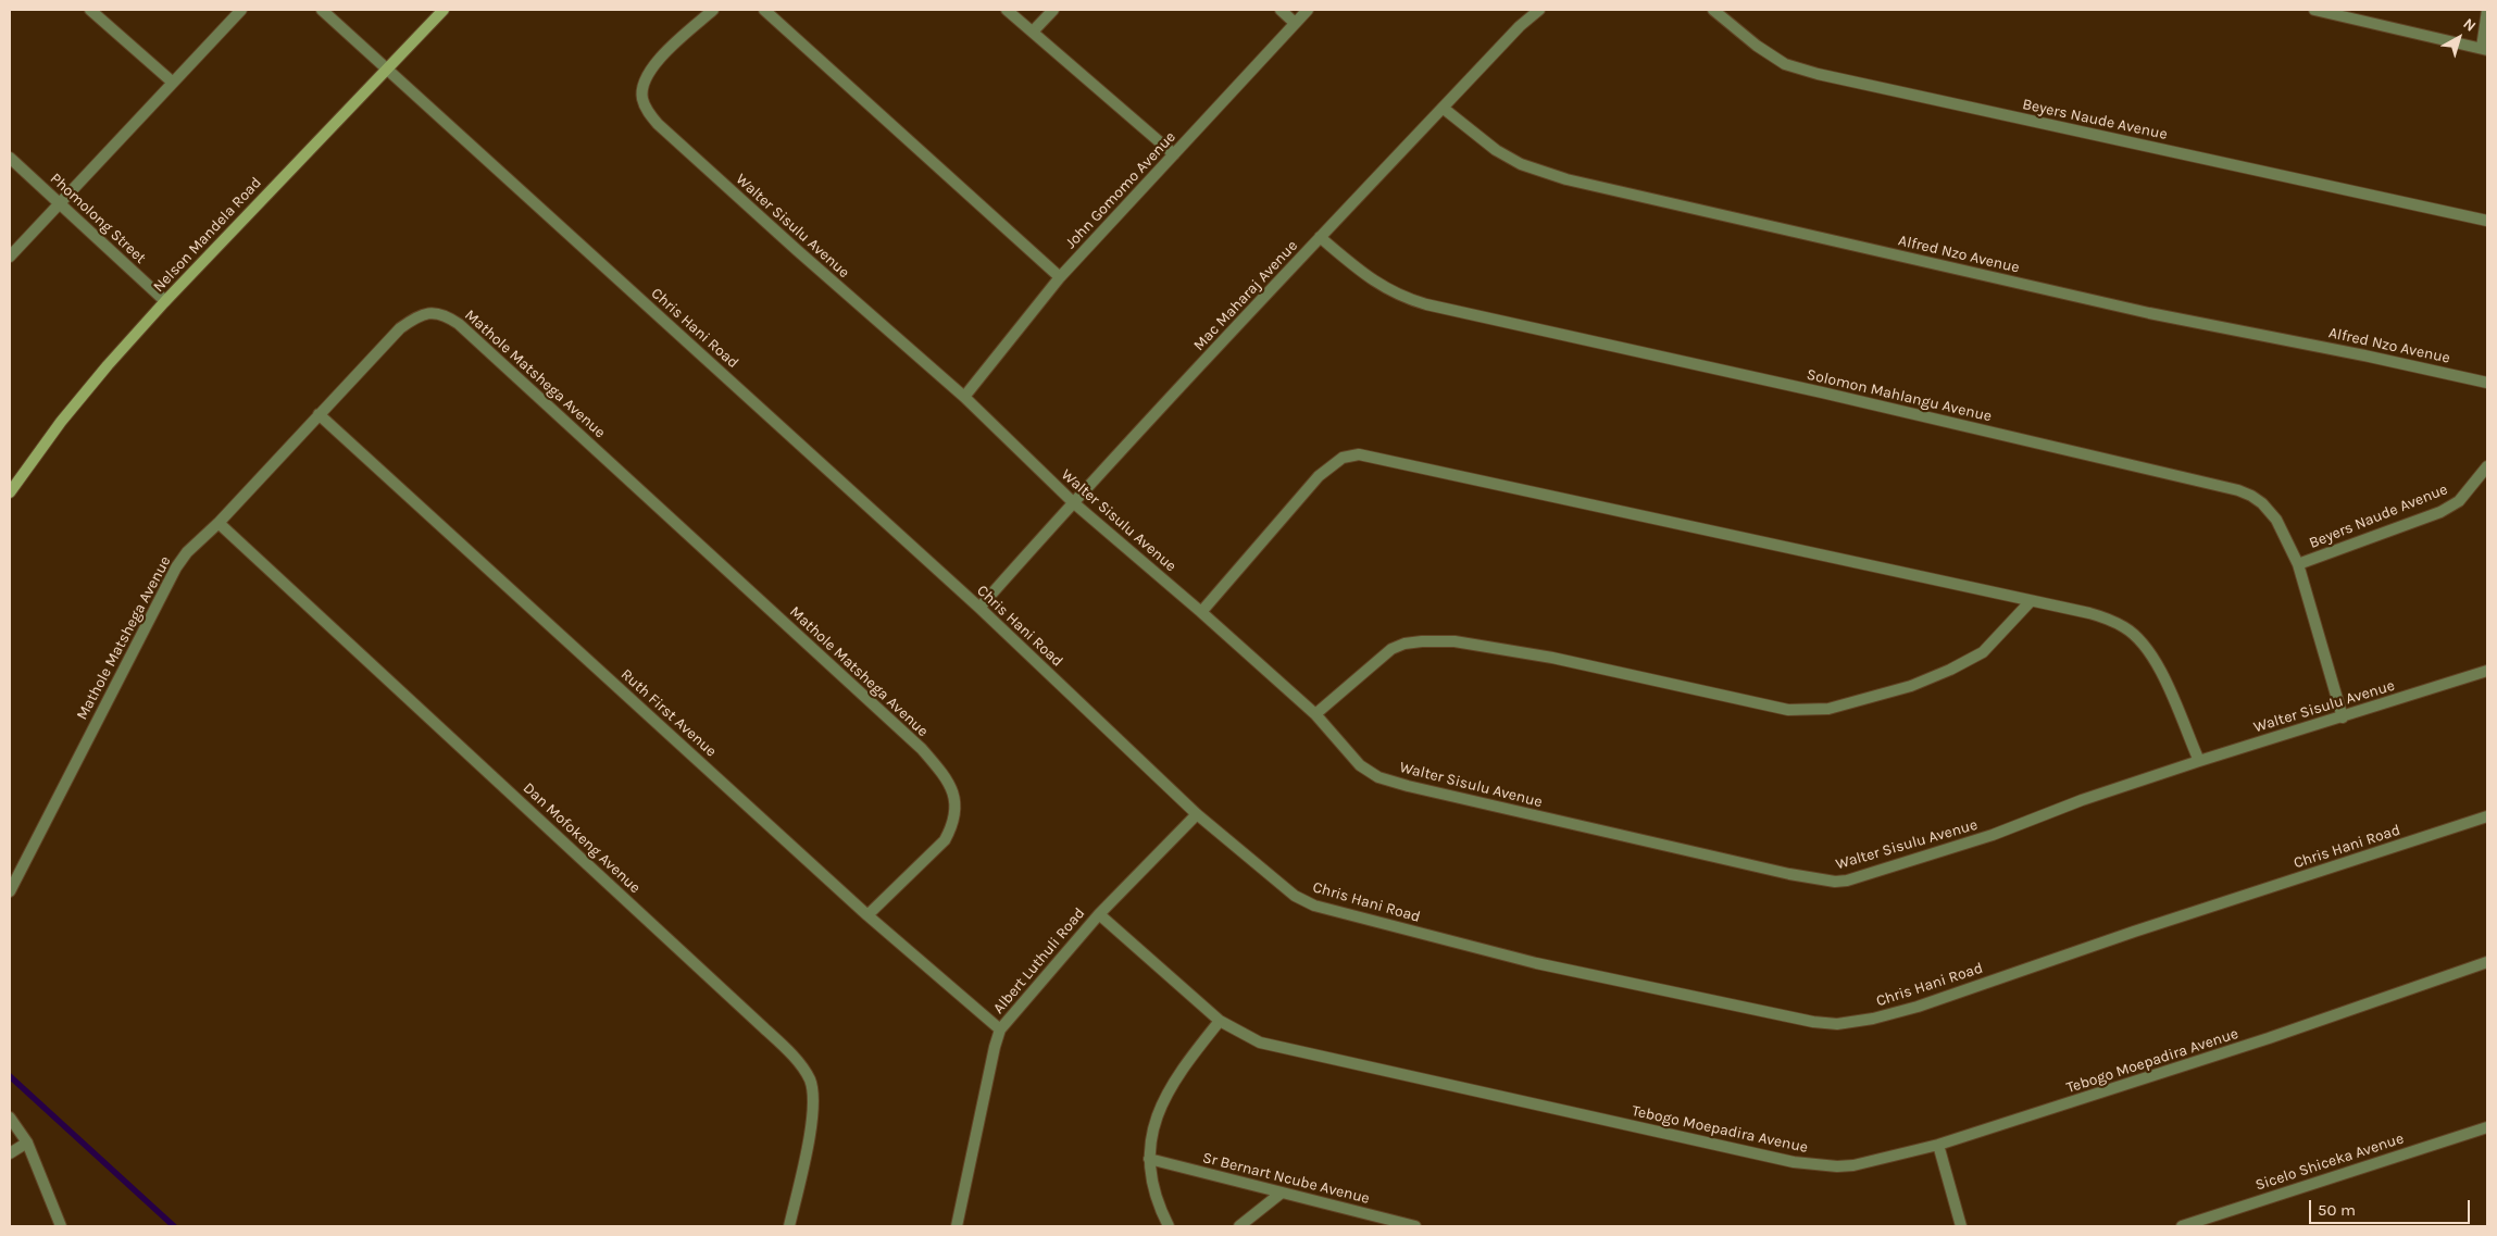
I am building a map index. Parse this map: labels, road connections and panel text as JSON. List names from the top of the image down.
{
  "streets": {
    "street": [
      "Beyers Naude Avenue",
      "John Gomomo Avenue",
      "Phomolong Street",
      "Walter Sisulu Avenue",
      "Nelson Mandela Road",
      "Alfred Nzo Avenue",
      "Mac Maharaj Avenue",
      "Chris Hani Road",
      "Mathole Matshega Avenue",
      "Solomon Mahlangu Avenue",
      "Ruth First Avenue",
      "Dan Mofokeng Avenue",
      "Albert Luthuli Road",
      "Tebogo Moepadira Avenue",
      "Sicelo Shiceka Avenue",
      "Sr Bernart Ncube Avenue"
    ]
  },
  "crossings": [
    ["Beyers Naude Avenue", "Solomon Mahlangu Avenue"],
    ["John Gomomo Avenue", "Walter Sisulu Avenue"],
    ["Phomolong Street", "Nelson Mandela Road"],
    ["Walter Sisulu Avenue", "Mac Maharaj Avenue"],
    ["Walter Sisulu Avenue", "Solomon Mahlangu Avenue"],
    ["Nelson Mandela Road", "Chris Hani Road"],
    ["Alfred Nzo Avenue", "Mac Maharaj Avenue"],
    ["Mac Maharaj Avenue", "Chris Hani Road"],
    ["Mac Maharaj Avenue", "Solomon Mahlangu Avenue"],
    ["Chris Hani Road", "Albert Luthuli Road"],
    ["Mathole Matshega Avenue", "Ruth First Avenue"],
    ["Mathole Matshega Avenue", "Dan Mofokeng Avenue"],
    ["Ruth First Avenue", "Albert Luthuli Road"],
    ["Albert Luthuli Road", "Tebogo Moepadira Avenue"]
  ],
  "scale_bar": "50 m",
  "north": "top right"
}
